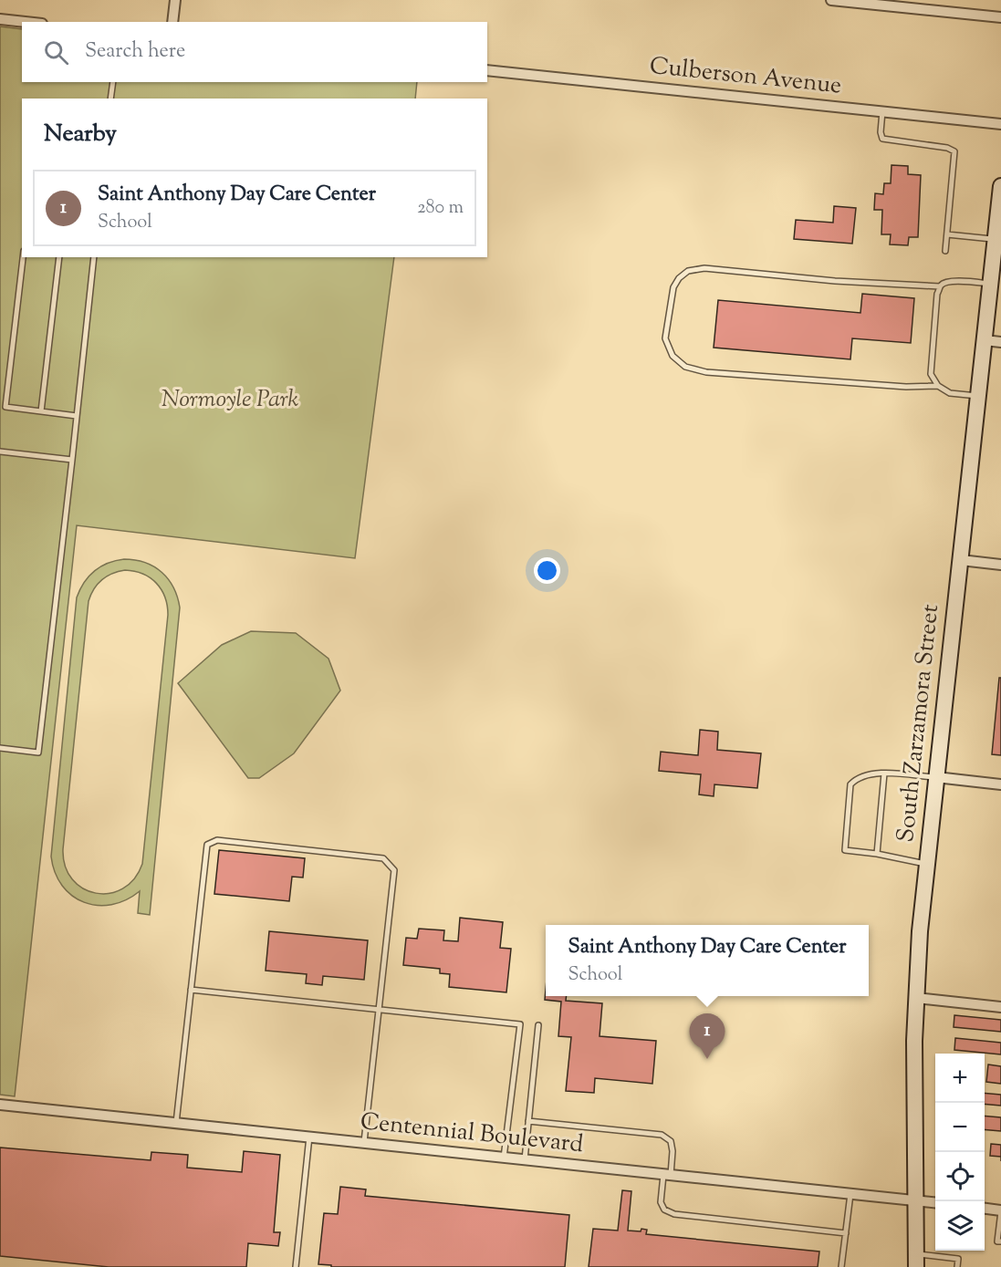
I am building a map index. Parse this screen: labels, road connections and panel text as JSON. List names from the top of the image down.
{
  "streets": {
    "main road": ["South Zarzamora Street"],
    "street": ["Culberson Avenue", "Centennial Boulevard"]
  },
  "crossings": [
    ["South Zarzamora Street", "Centennial Boulevard"]
  ],
  "parks": ["Normoyle Park"],
  "page": {
    "search": "Search here",
    "heading": "Nearby",
    "list": [
      {
        "mark": "1",
        "name": "Saint Anthony Day Care Center",
        "note": "School",
        "value": "280 m"
      }
    ],
    "popup": ["Saint Anthony Day Care Center", "School"],
    "pins": "1",
    "map_buttons": ["+", "−"]
  }
}
